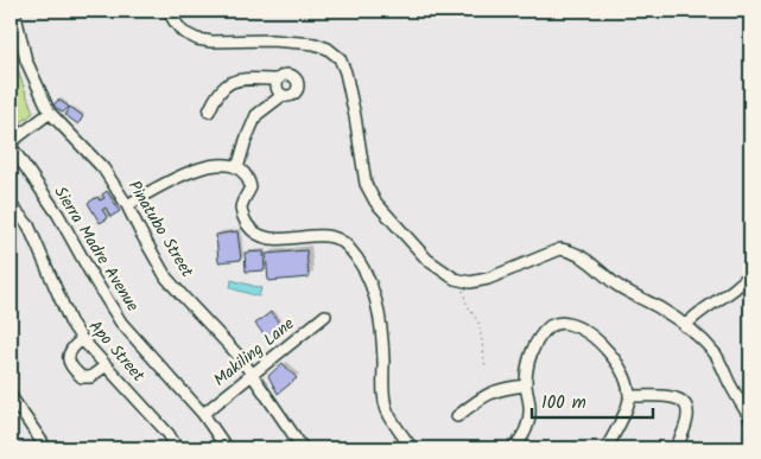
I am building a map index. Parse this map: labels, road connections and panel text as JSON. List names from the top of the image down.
{
  "streets": {
    "street": [
      "Pinatubo Street",
      "Sierra Madre Avenue",
      "Apo Street",
      "Makiling Lane"
    ]
  },
  "crossings": [
    ["Pinatubo Street", "Makiling Lane"],
    ["Sierra Madre Avenue", "Makiling Lane"]
  ],
  "scale_bar": "100 m"
}
